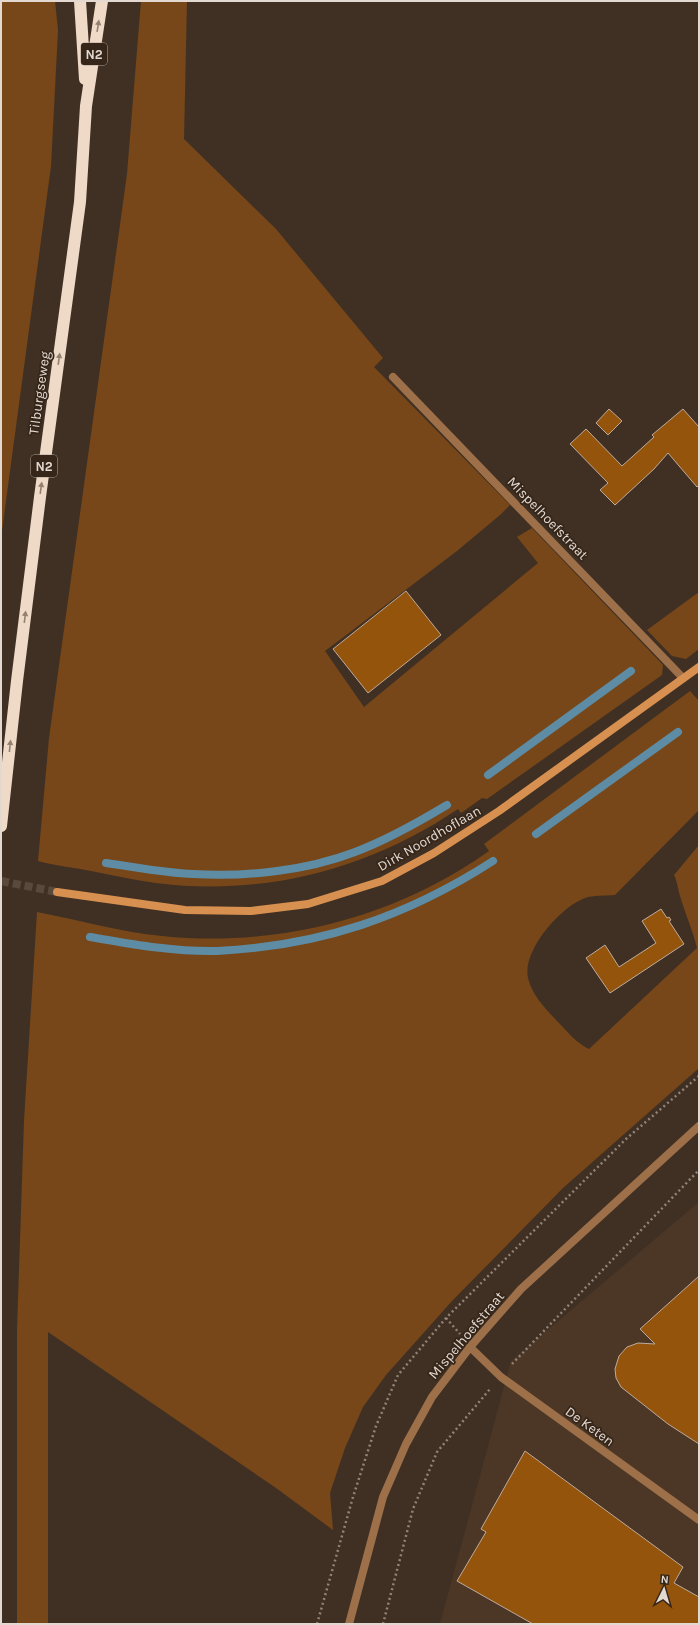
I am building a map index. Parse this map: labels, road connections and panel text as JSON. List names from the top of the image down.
{
  "streets": {
    "highway": ["N2", "Tilburgseweg"],
    "street": ["Mispelhoefstraat", "Dirk Noordhoflaan", "De Keten"]
  },
  "crossings": [
    ["N2", "Tilburgseweg"],
    ["Mispelhoefstraat", "Dirk Noordhoflaan"],
    ["Mispelhoefstraat", "De Keten"]
  ],
  "one_way": ["Tilburgseweg"],
  "north": "top"
}
